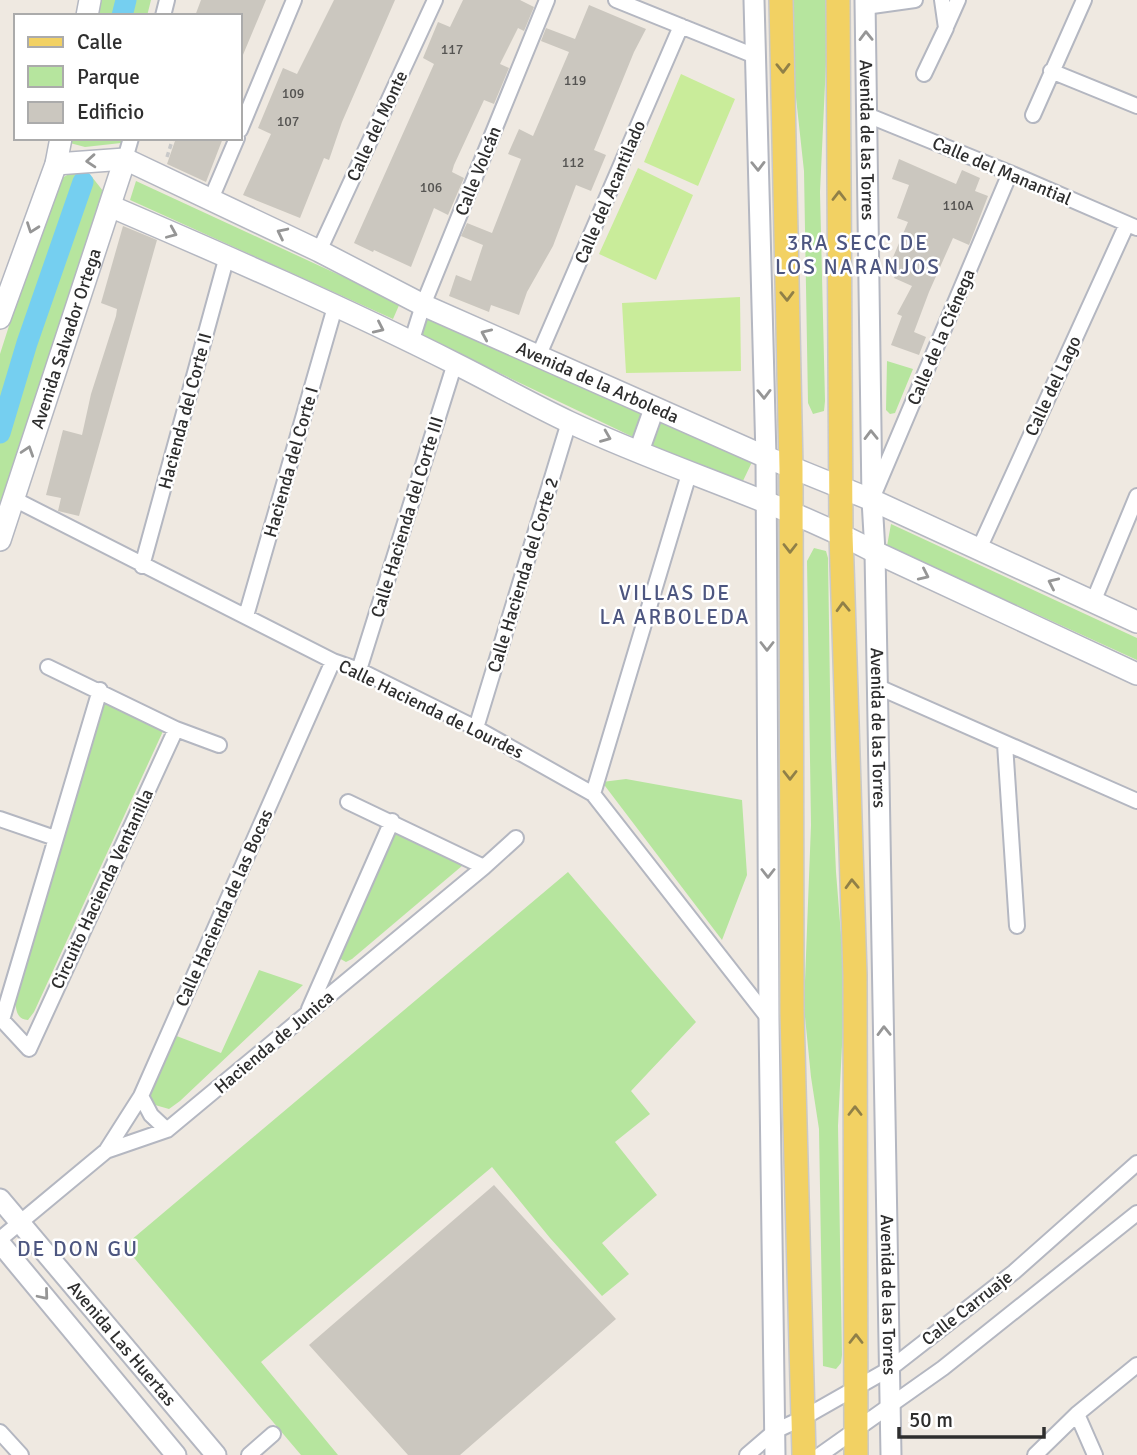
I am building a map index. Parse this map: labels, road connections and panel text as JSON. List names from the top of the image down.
{
  "streets": {
    "main road": ["Avenida de las Torres", "Avenida Salvador Ortega", "Avenida de la Arboleda"],
    "street": [
      "Calle del Monte",
      "Calle Volcán",
      "Calle del Manantial",
      "Calle del Acantilado",
      "Calle de la Ciénega",
      "Calle del Lago",
      "Hacienda del Corte II",
      "Hacienda del Corte I",
      "Calle Hacienda del Corte III",
      "Calle Hacienda del Corte 2",
      "Calle Hacienda de Lourdes",
      "Circuito Hacienda Ventanilla",
      "Calle Hacienda de las Bocas",
      "Hacienda de Junica",
      "Calle Carruaje",
      "Avenida Las Huertas"
    ]
  },
  "crossings": [
    ["Calle del Monte", "Avenida de la Arboleda"],
    ["Avenida de las Torres", "Calle del Manantial"],
    ["Avenida de las Torres", "Calle de la Ciénega"],
    ["Avenida de las Torres", "Avenida de la Arboleda"],
    ["Avenida de las Torres", "Calle Carruaje"],
    ["Calle Volcán", "Avenida de la Arboleda"],
    ["Calle del Manantial", "Calle de la Ciénega"],
    ["Calle del Manantial", "Calle del Lago"],
    ["Calle del Acantilado", "Avenida de la Arboleda"],
    ["Calle de la Ciénega", "Avenida de la Arboleda"],
    ["Avenida Salvador Ortega", "Avenida de la Arboleda"],
    ["Avenida Salvador Ortega", "Calle Hacienda de Lourdes"],
    ["Avenida de la Arboleda", "Calle del Lago"],
    ["Hacienda del Corte II", "Calle Hacienda de Lourdes"],
    ["Hacienda del Corte I", "Calle Hacienda de Lourdes"],
    ["Calle Hacienda del Corte III", "Calle Hacienda de Lourdes"],
    ["Calle Hacienda del Corte 2", "Calle Hacienda de Lourdes"],
    ["Calle Hacienda de Lourdes", "Calle Hacienda de las Bocas"],
    ["Calle Hacienda de las Bocas", "Hacienda de Junica"],
    ["Hacienda de Junica", "Avenida Las Huertas"]
  ],
  "districts": ["3RA SECC DE LOS NARANJOS", "VILLAS DE LA ARBOLEDA", "DE DON GU"],
  "house_numbers": [
    "117",
    "119",
    "109",
    "107",
    "112",
    "106",
    "110A"
  ],
  "legend": ["Calle", "Parque", "Edificio"],
  "scale_bar": "50 m"
}
